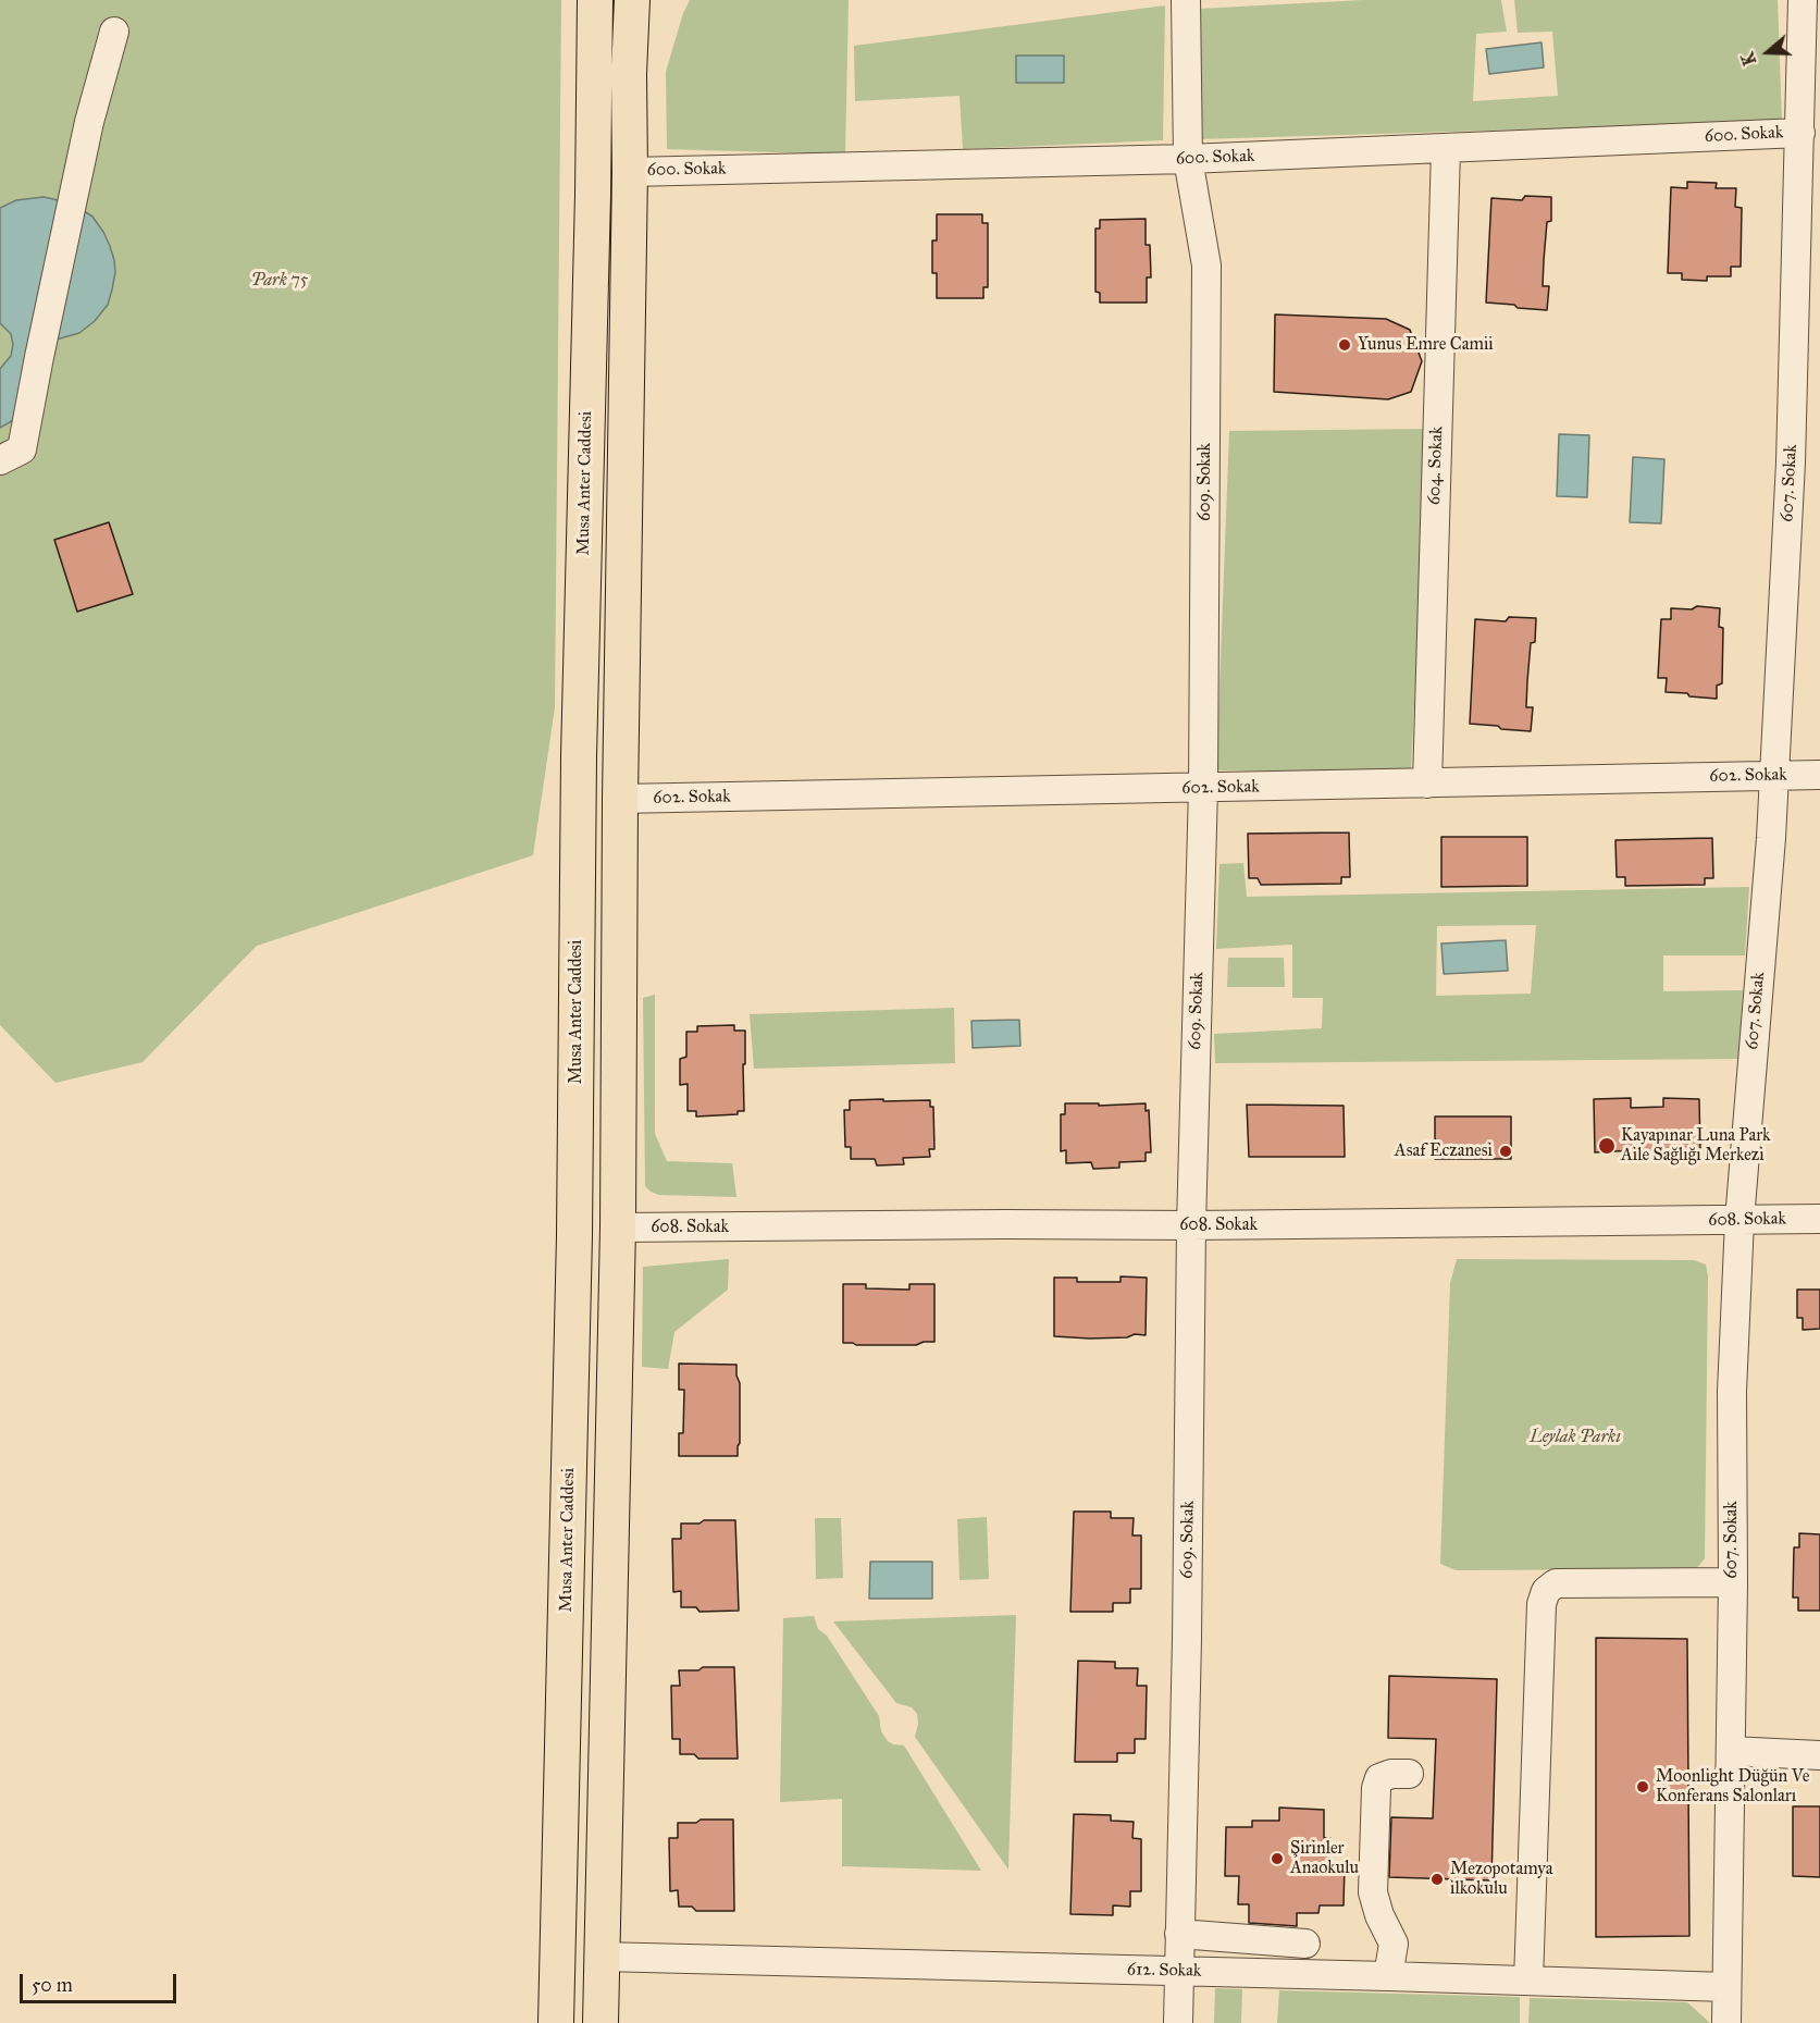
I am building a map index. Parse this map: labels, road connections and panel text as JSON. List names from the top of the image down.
{
  "streets": {
    "main road": ["Musa Anter Caddesi"],
    "street": [
      "600. Sokak",
      "604. Sokak",
      "609. Sokak",
      "607. Sokak",
      "602. Sokak",
      "608. Sokak",
      "612. Sokak"
    ]
  },
  "crossings": [
    ["600. Sokak", "604. Sokak"],
    ["600. Sokak", "609. Sokak"],
    ["600. Sokak", "607. Sokak"],
    ["604. Sokak", "602. Sokak"],
    ["609. Sokak", "602. Sokak"],
    ["609. Sokak", "608. Sokak"],
    ["609. Sokak", "612. Sokak"],
    ["607. Sokak", "602. Sokak"],
    ["607. Sokak", "608. Sokak"],
    ["607. Sokak", "612. Sokak"]
  ],
  "parks": ["Park 75", "Leylak Parkı"],
  "places": [
    "Yunus Emre Camii",
    "Kayapınar Luna Park Aile Sağlığı Merkezi",
    "Asaf Eczanesi",
    "Moonlight Düğün Ve Konferans Salonları",
    "Şirinler Anaokulu",
    "Mezopotamya ilkokulu"
  ],
  "scale_bar": "50 m",
  "north": "left"
}
